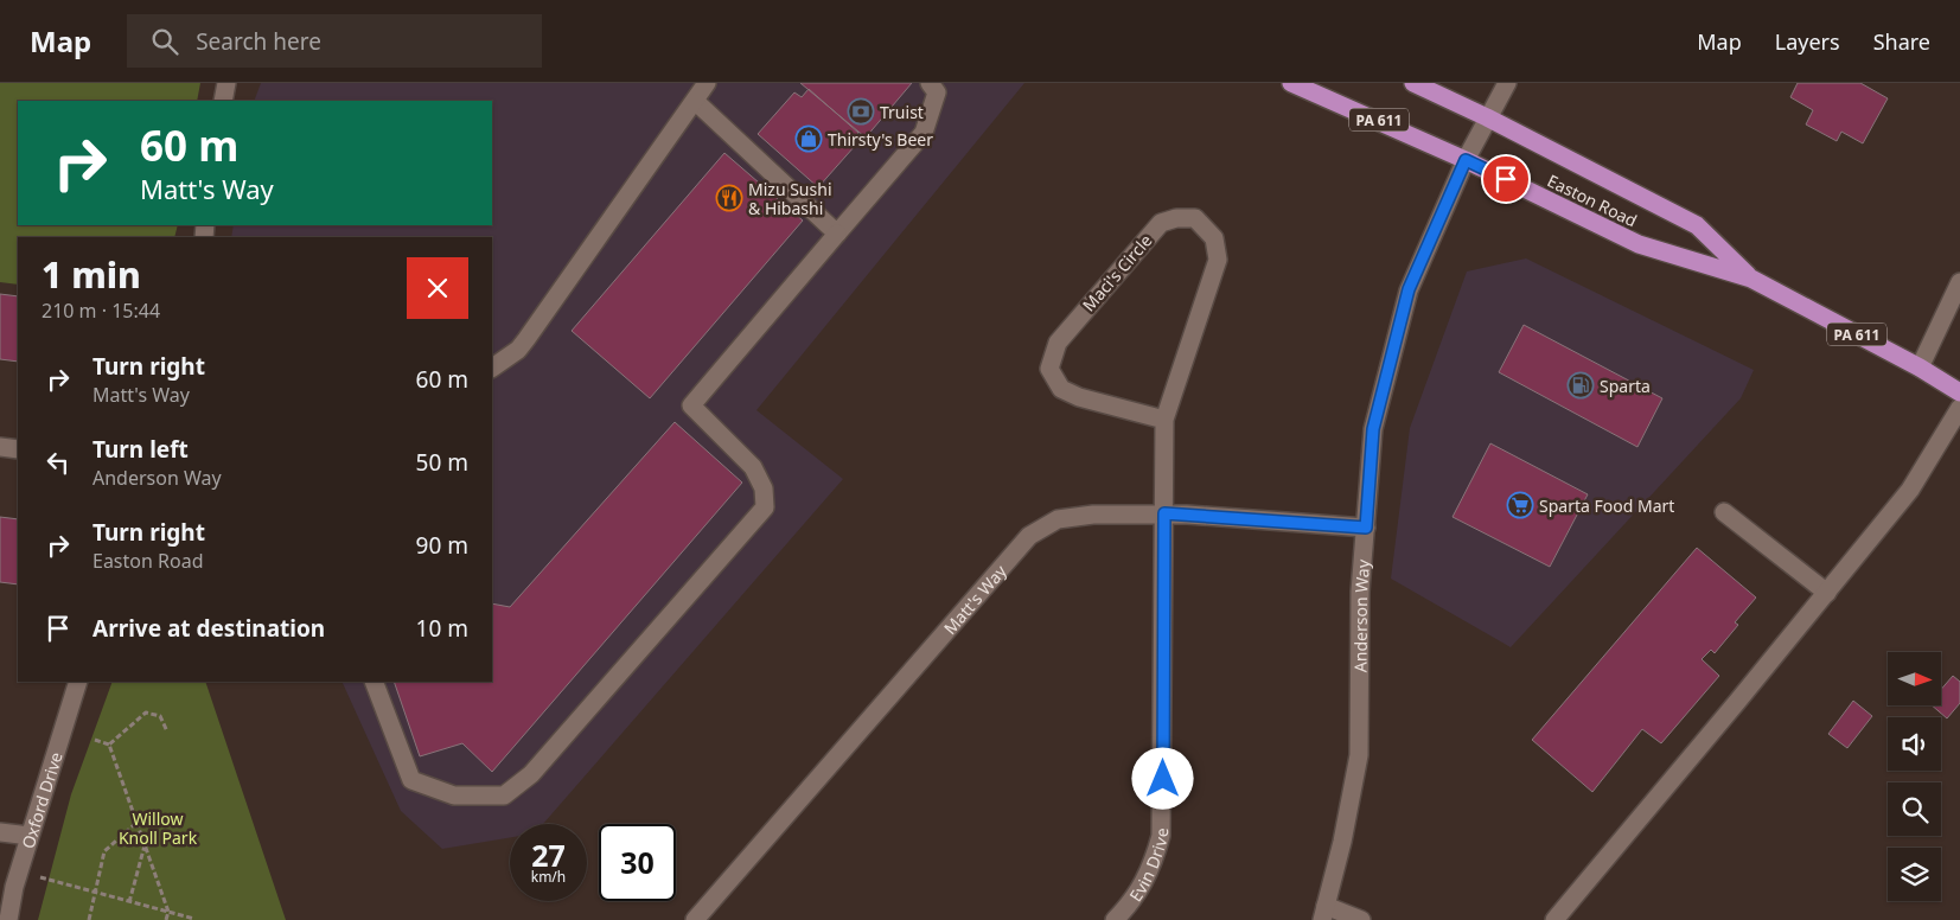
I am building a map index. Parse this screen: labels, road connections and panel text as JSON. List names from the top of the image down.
{
  "streets": {
    "highway": ["PA 611", "Easton Road"],
    "street": [
      "Maci's Circle",
      "Matt's Way",
      "Anderson Way",
      "Oxford Drive",
      "Evin Drive"
    ]
  },
  "crossings": [
    ["Easton Road", "Anderson Way"],
    ["Maci's Circle", "Matt's Way"],
    ["Maci's Circle", "Evin Drive"],
    ["Matt's Way", "Anderson Way"],
    ["Matt's Way", "Evin Drive"]
  ],
  "parks": ["Willow Knoll Park"],
  "places": {
    "bank": ["Truist"],
    "shop": ["Thirsty's Beer"],
    "restaurant": ["Mizu Sushi & Hibashi"],
    "fuel station": ["Sparta"],
    "supermarket": ["Sparta Food Mart"]
  },
  "north": "right",
  "page": {
    "header": "Map",
    "search": "Search here",
    "nav": ["Map", "Layers", "Share"],
    "turn": ["60 m", "Matt's Way"],
    "heading": ["1 min", "210 m · 15:44"],
    "list": [
      {
        "name": "Turn right",
        "note": "Matt's Way",
        "value": "60 m"
      },
      {
        "name": "Turn left",
        "note": "Anderson Way",
        "value": "50 m"
      },
      {
        "name": "Turn right",
        "note": "Easton Road",
        "value": "90 m"
      },
      {
        "name": "Arrive at destination",
        "value": "10 m"
      }
    ],
    "speed": "27 km/h",
    "limit": "30"
  }
}
